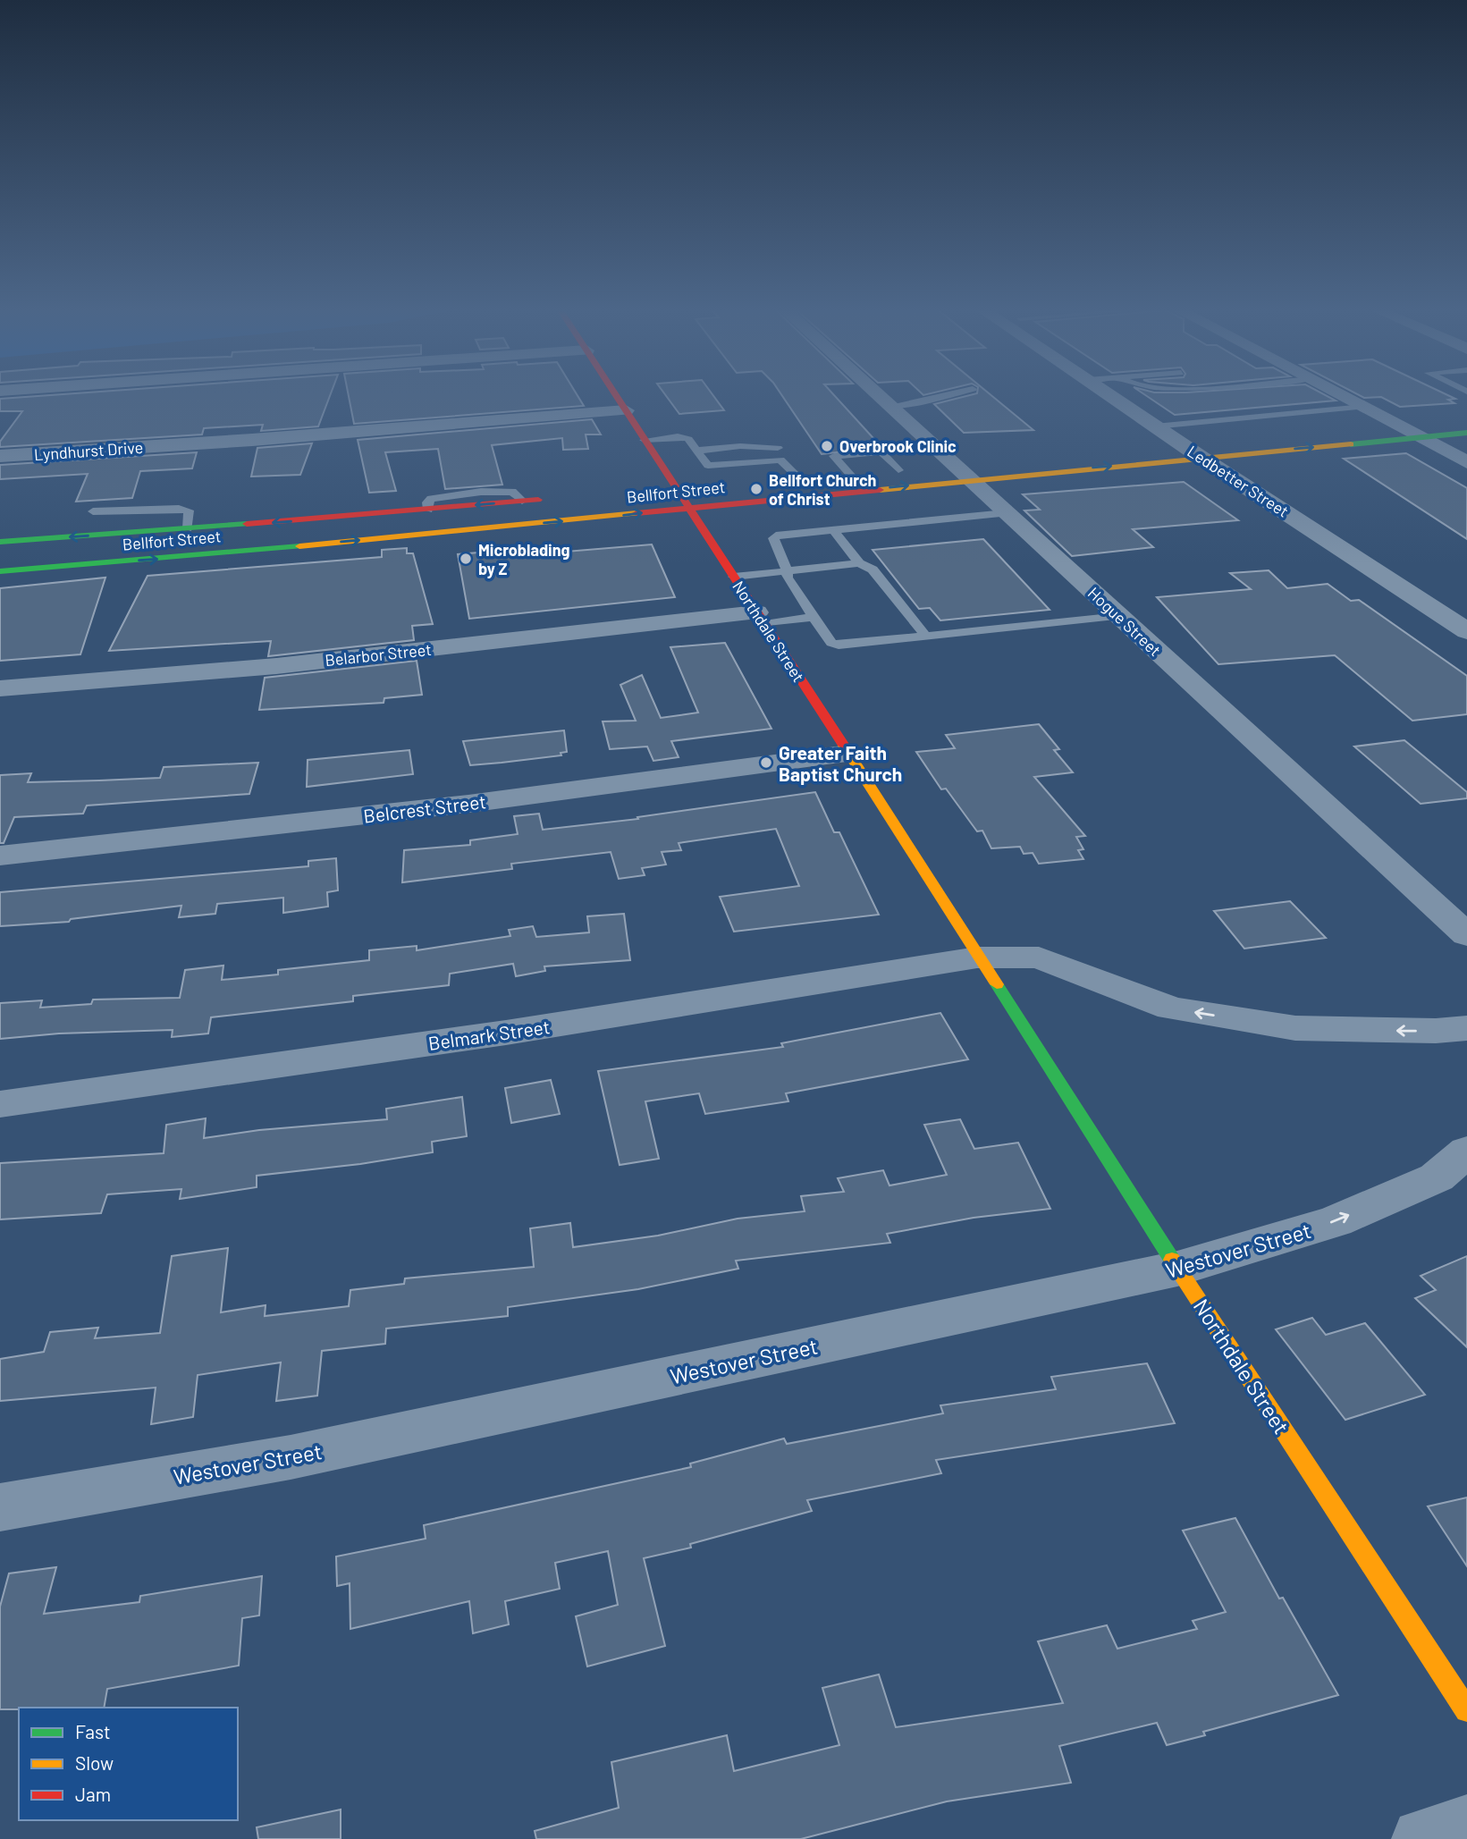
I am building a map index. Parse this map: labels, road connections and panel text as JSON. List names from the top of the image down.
{
  "streets": {
    "main road": ["Bellfort Street", "Northdale Street"],
    "street": [
      "Lyndhurst Drive",
      "Ledbetter Street",
      "Hogue Street",
      "Belarbor Street",
      "Belcrest Street",
      "Belmark Street",
      "Westover Street"
    ]
  },
  "crossings": [
    ["Lyndhurst Drive", "Northdale Street"],
    ["Ledbetter Street", "Bellfort Street"],
    ["Bellfort Street", "Hogue Street"],
    ["Bellfort Street", "Northdale Street"],
    ["Northdale Street", "Belarbor Street"],
    ["Northdale Street", "Belcrest Street"],
    ["Northdale Street", "Belmark Street"],
    ["Northdale Street", "Westover Street"]
  ],
  "places": [
    "Overbrook Clinic",
    "Bellfort Church of Christ",
    "Microblading by Z",
    "Greater Faith Baptist Church"
  ],
  "legend": ["Fast", "Slow", "Jam"]
}
